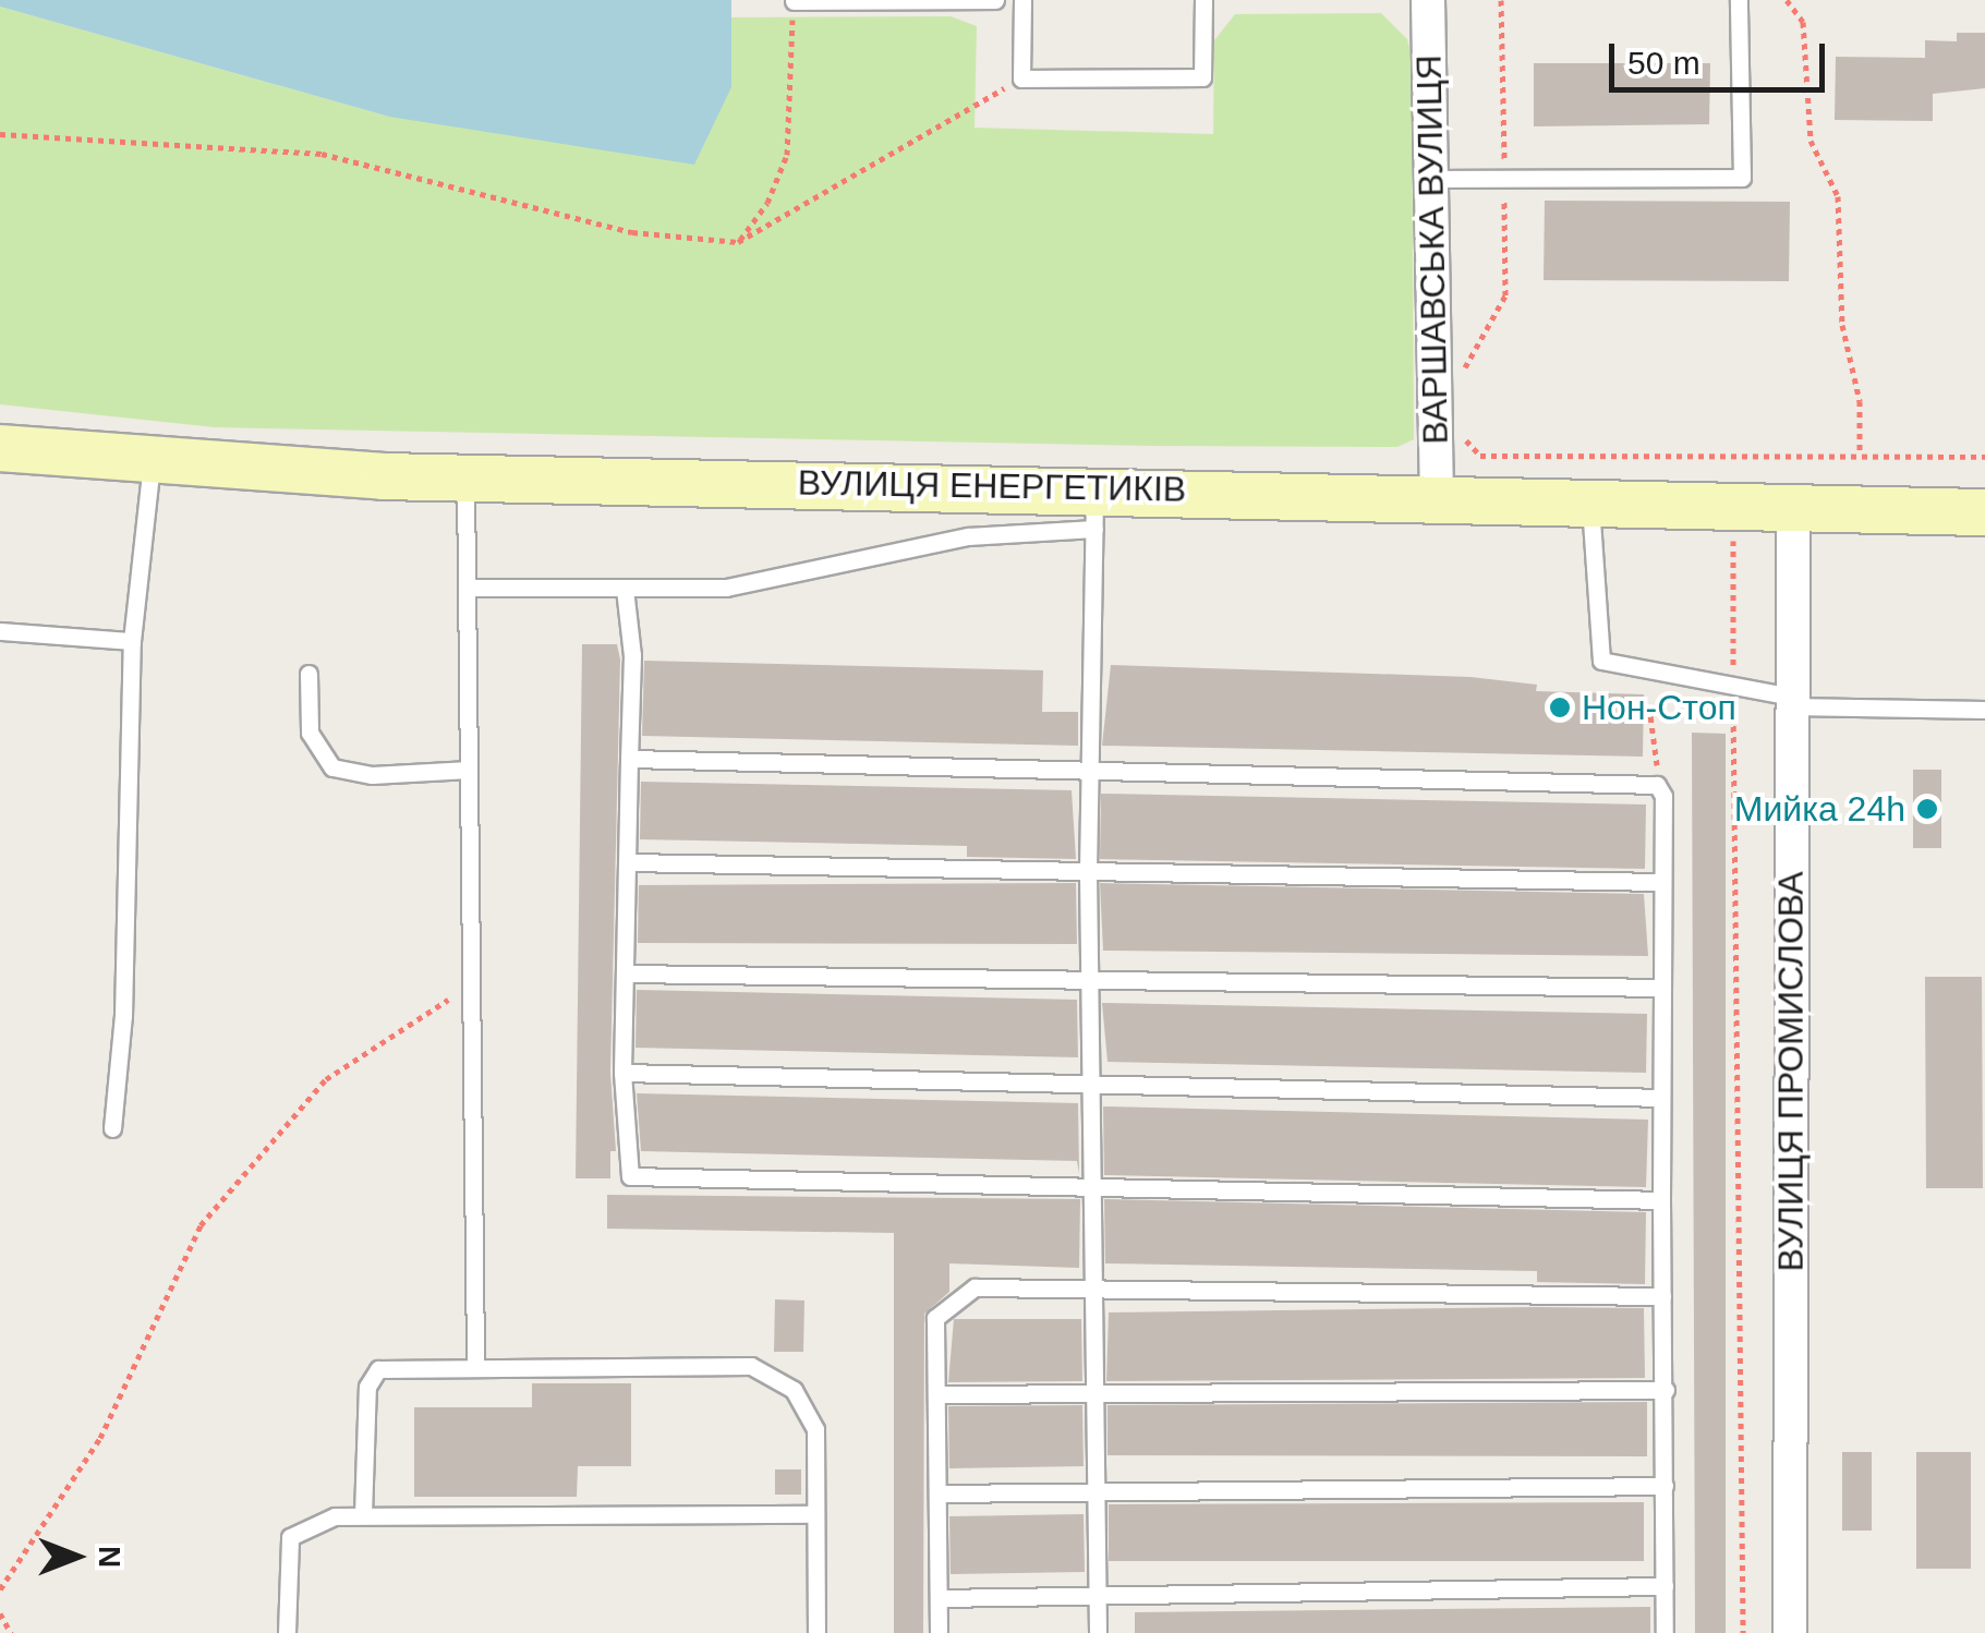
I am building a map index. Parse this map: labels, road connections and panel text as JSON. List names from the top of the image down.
{
  "streets": {
    "main road": ["ВУЛИЦЯ ЕНЕРГЕТИКІВ"],
    "street": ["ВАРШАВСЬКА ВУЛИЦЯ", "ВУЛИЦЯ ПРОМИСЛОВА"]
  },
  "crossings": [
    ["ВАРШАВСЬКА ВУЛИЦЯ", "ВУЛИЦЯ ЕНЕРГЕТИКІВ"],
    ["ВУЛИЦЯ ЕНЕРГЕТИКІВ", "ВУЛИЦЯ ПРОМИСЛОВА"]
  ],
  "places": ["Нон-Стоп", "Мийка 24һ"],
  "scale_bar": "50 m",
  "north": "right"
}
